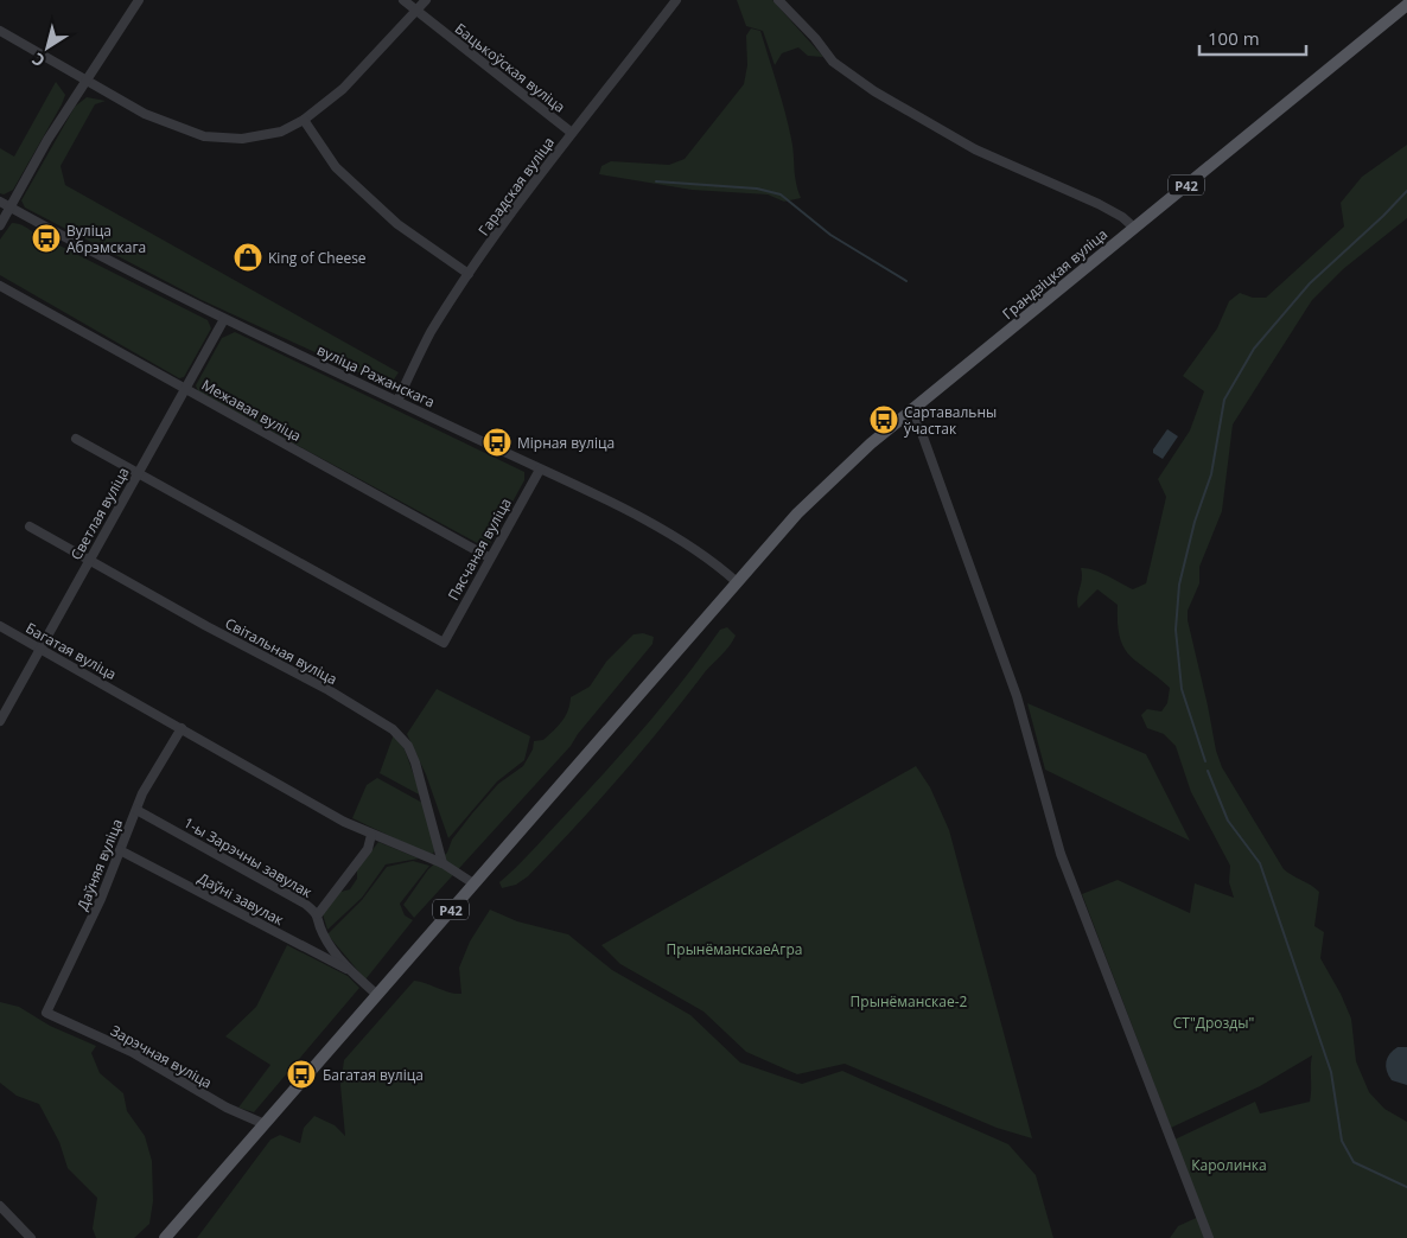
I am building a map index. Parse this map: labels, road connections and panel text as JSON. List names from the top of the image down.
{
  "streets": {
    "main road": ["Р42", "Грандзіцкая вуліца"],
    "street": [
      "Бацькоўская вуліца",
      "Гарадская вуліца",
      "вуліца Ражанскага",
      "Межавая вуліца",
      "Светлая вуліца",
      "Пясчаная вуліца",
      "Багатая вуліца",
      "Світальная вуліца",
      "1-ы Зарэчны завулак",
      "Даўняя вуліца",
      "Даўні завулак",
      "Зарэчная вуліца"
    ]
  },
  "crossings": [
    ["Бацькоўская вуліца", "Гарадская вуліца"],
    ["Р42", "Грандзіцкая вуліца"],
    ["Р42", "вуліца Ражанскага"],
    ["Р42", "Багатая вуліца"],
    ["Р42", "1-ы Зарэчны завулак"],
    ["Р42", "Зарэчная вуліца"],
    ["Гарадская вуліца", "вуліца Ражанскага"],
    ["Грандзіцкая вуліца", "вуліца Ражанскага"],
    ["вуліца Ражанскага", "Светлая вуліца"],
    ["вуліца Ражанскага", "Пясчаная вуліца"],
    ["Межавая вуліца", "Светлая вуліца"],
    ["Межавая вуліца", "Пясчаная вуліца"],
    ["Светлая вуліца", "Пясчаная вуліца"],
    ["Светлая вуліца", "Багатая вуліца"],
    ["Светлая вуліца", "Світальная вуліца"],
    ["Багатая вуліца", "Світальная вуліца"],
    ["Багатая вуліца", "Даўняя вуліца"],
    ["1-ы Зарэчны завулак", "Даўняя вуліца"],
    ["1-ы Зарэчны завулак", "Даўні завулак"],
    ["Даўняя вуліца", "Даўні завулак"],
    ["Даўняя вуліца", "Зарэчная вуліца"]
  ],
  "parks": [
    "ПрынёманскаеАгра",
    "Прынёманскае-2",
    "СТ\"Дрозды\"",
    "Каролинка"
  ],
  "places": {
    "bus stop": [
      "Вуліца Абрэмскага",
      "Сартавальны ўчастак",
      "Мірная вуліца",
      "Багатая вуліца"
    ],
    "shop": ["King of Cheese"]
  },
  "scale_bar": "100 m",
  "north": "bottom left"
}
